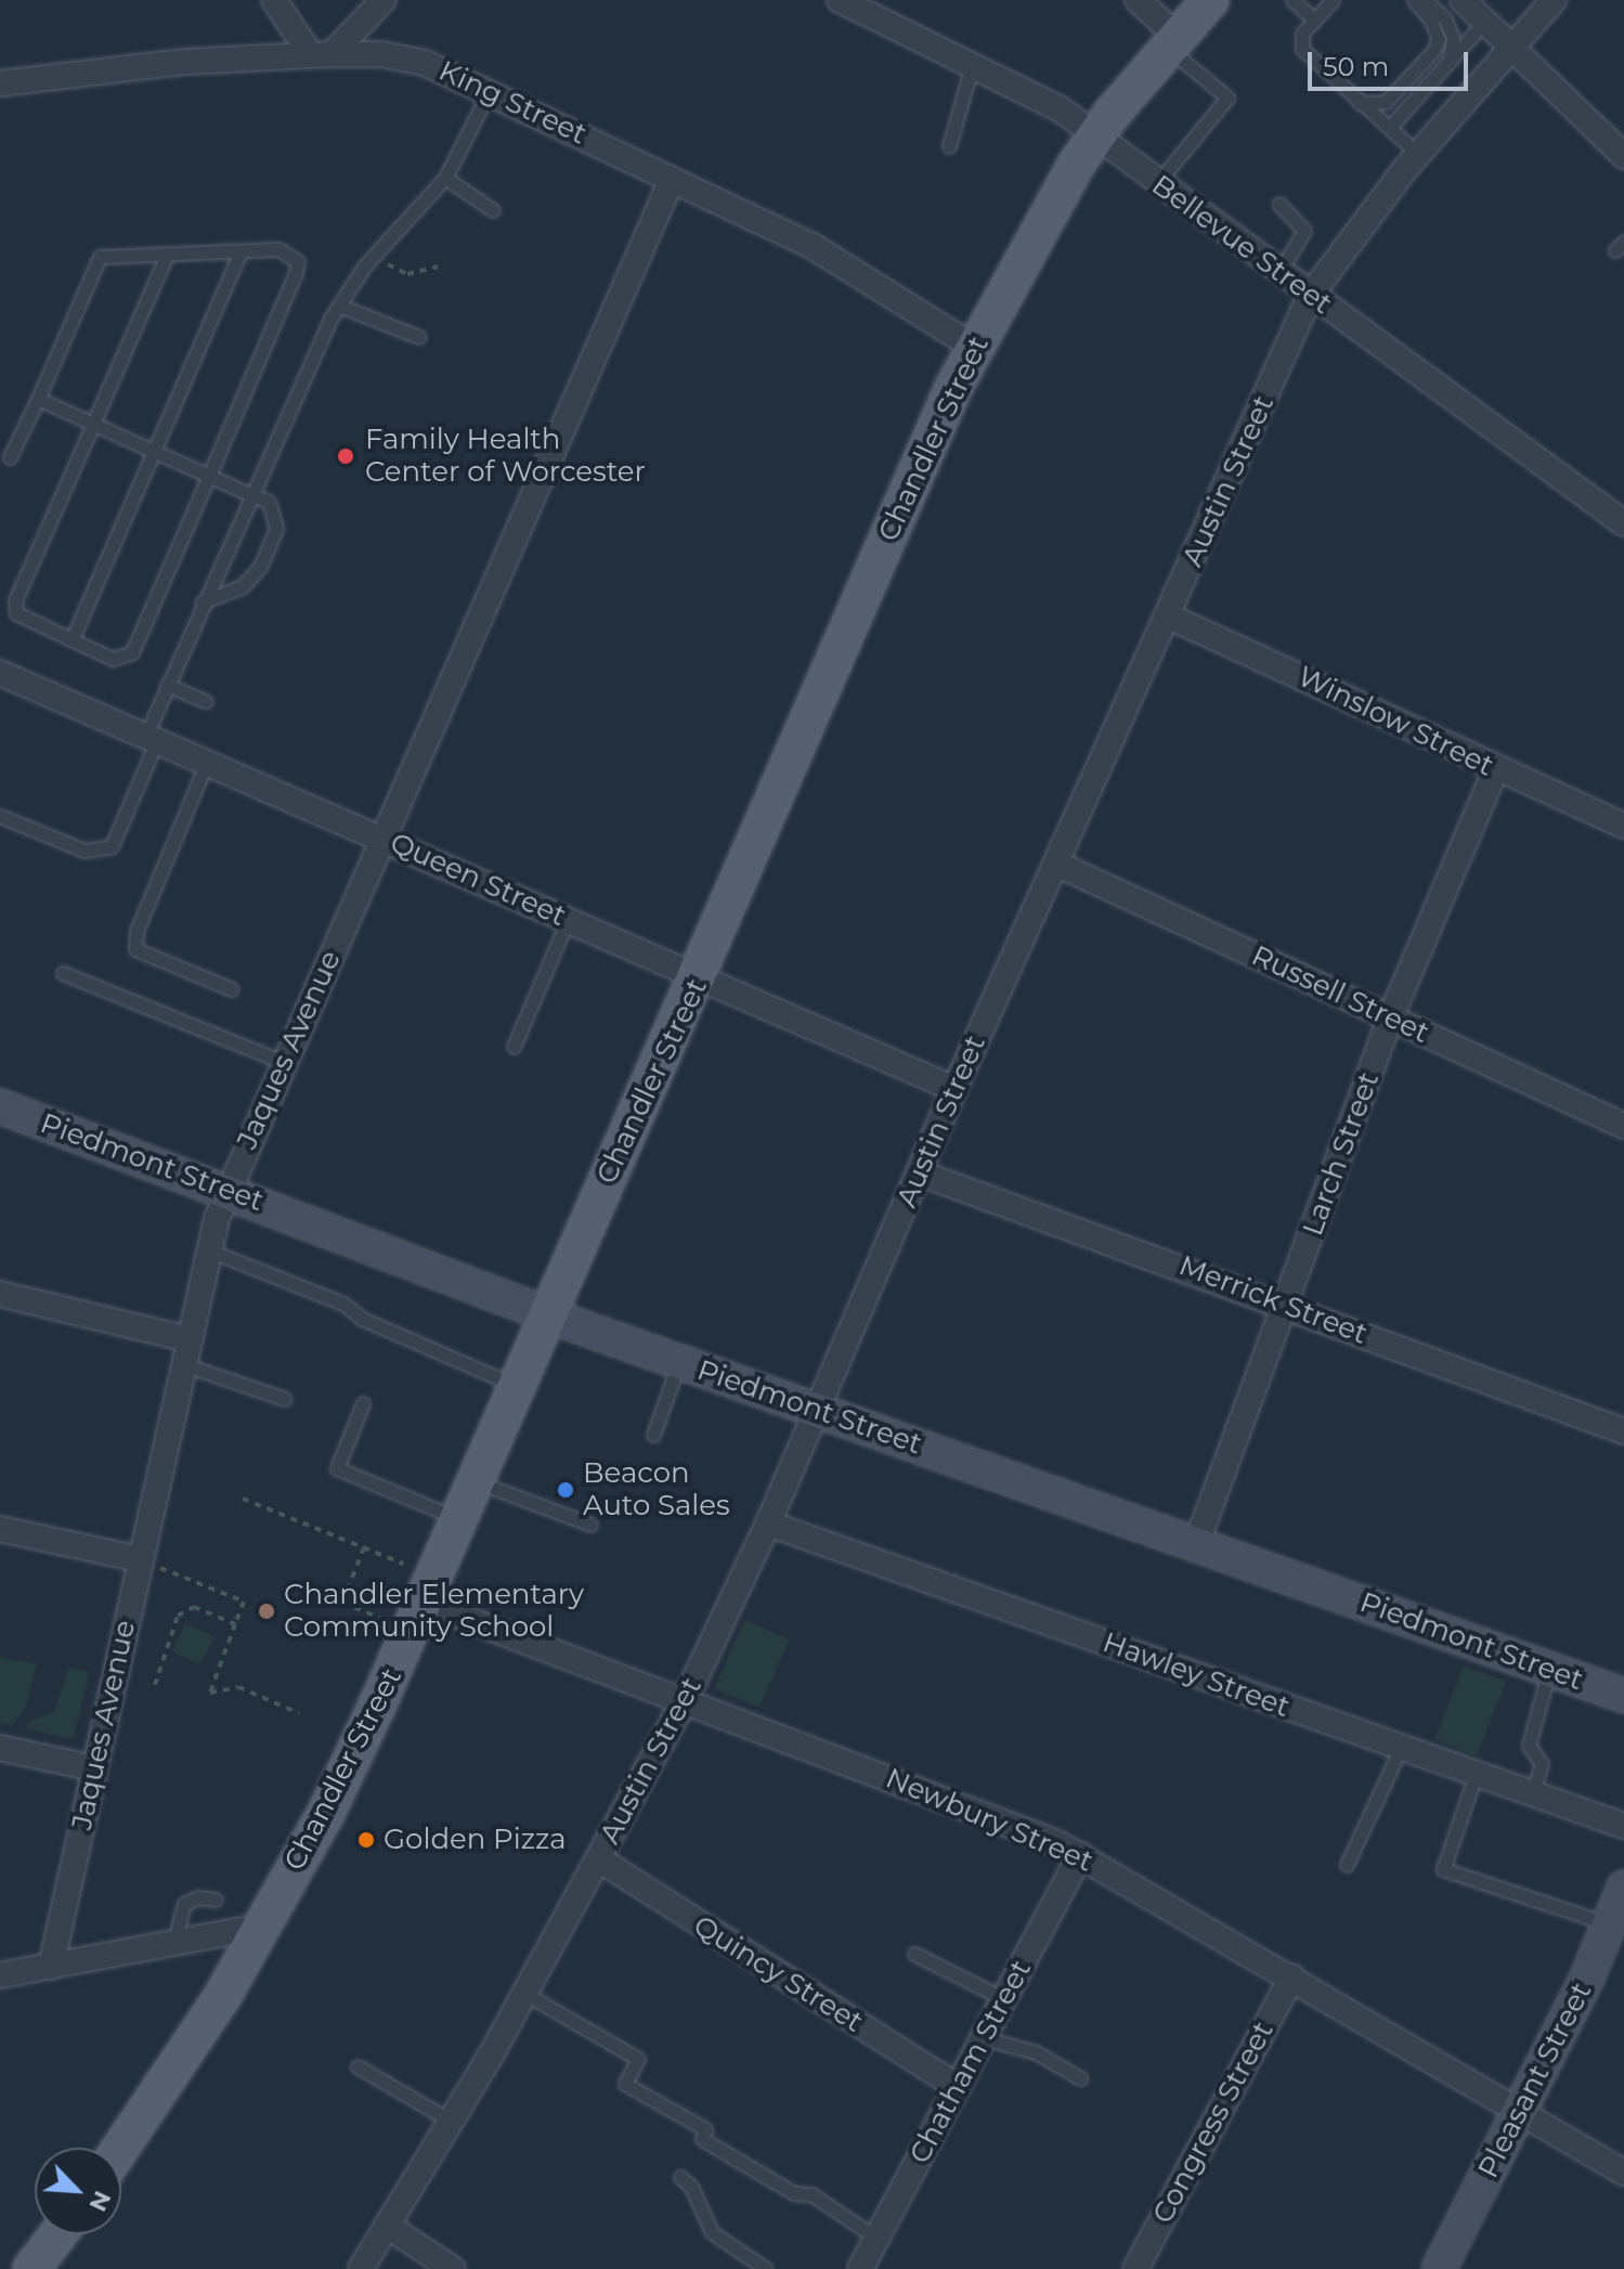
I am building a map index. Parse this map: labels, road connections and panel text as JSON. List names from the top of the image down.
{
  "streets": {
    "main road": ["Chandler Street"],
    "street": [
      "King Street",
      "Bellevue Street",
      "Austin Street",
      "Winslow Street",
      "Queen Street",
      "Russell Street",
      "Jaques Avenue",
      "Larch Street",
      "Piedmont Street",
      "Merrick Street",
      "Hawley Street",
      "Newbury Street",
      "Quincy Street",
      "Chatham Street",
      "Pleasant Street",
      "Congress Street"
    ]
  },
  "crossings": [
    ["King Street", "Chandler Street"],
    ["King Street", "Jaques Avenue"],
    ["Bellevue Street", "Chandler Street"],
    ["Bellevue Street", "Austin Street"],
    ["Chandler Street", "Queen Street"],
    ["Chandler Street", "Piedmont Street"],
    ["Chandler Street", "Newbury Street"],
    ["Austin Street", "Winslow Street"],
    ["Austin Street", "Queen Street"],
    ["Austin Street", "Russell Street"],
    ["Austin Street", "Piedmont Street"],
    ["Austin Street", "Merrick Street"],
    ["Austin Street", "Hawley Street"],
    ["Austin Street", "Newbury Street"],
    ["Austin Street", "Quincy Street"],
    ["Winslow Street", "Larch Street"],
    ["Queen Street", "Jaques Avenue"],
    ["Russell Street", "Larch Street"],
    ["Jaques Avenue", "Piedmont Street"],
    ["Larch Street", "Piedmont Street"],
    ["Larch Street", "Merrick Street"],
    ["Newbury Street", "Chatham Street"],
    ["Newbury Street", "Pleasant Street"],
    ["Newbury Street", "Congress Street"],
    ["Quincy Street", "Chatham Street"]
  ],
  "places": [
    "Family Health Center of Worcester",
    "Beacon Auto Sales",
    "Chandler Elementary Community School",
    "Golden Pizza"
  ],
  "scale_bar": "50 m",
  "north": "bottom right"
}
